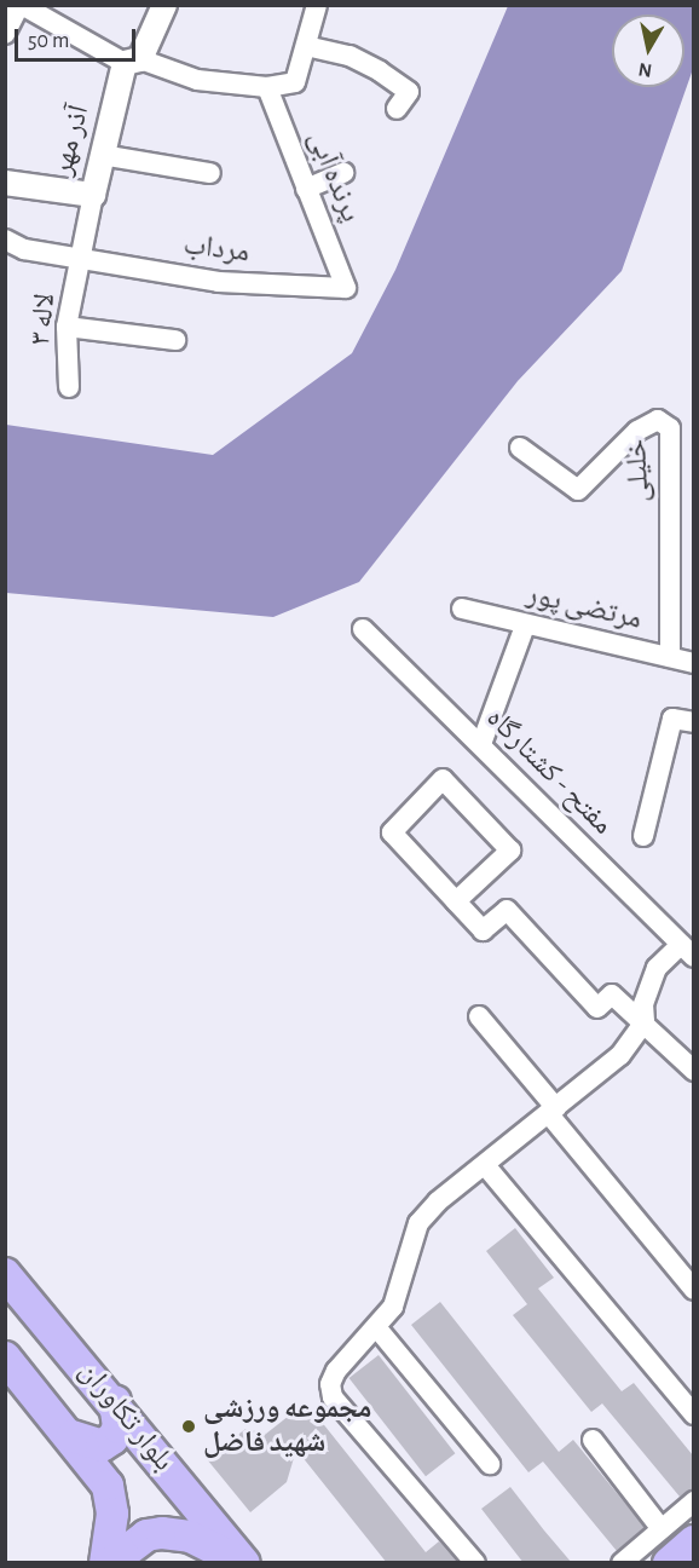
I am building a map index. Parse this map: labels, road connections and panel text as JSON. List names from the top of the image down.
{
  "streets": {
    "main road": ["بلوار تکاوران"],
    "street": [
      "آذر مهر",
      "پرنده آبی",
      "مرداب",
      "لاله ۳",
      "خلیلی",
      "مرتضی پور",
      "مفتح - کشتارگاه"
    ]
  },
  "crossings": [
    ["آذر مهر", "لاله ۳"],
    ["پرنده آبی", "مرداب"],
    ["مرداب", "لاله ۳"],
    ["خلیلی", "مرتضی پور"]
  ],
  "places": ["مجموعه ورزشی شهید فاضل"],
  "scale_bar": "50 m",
  "north": "bottom"
}
